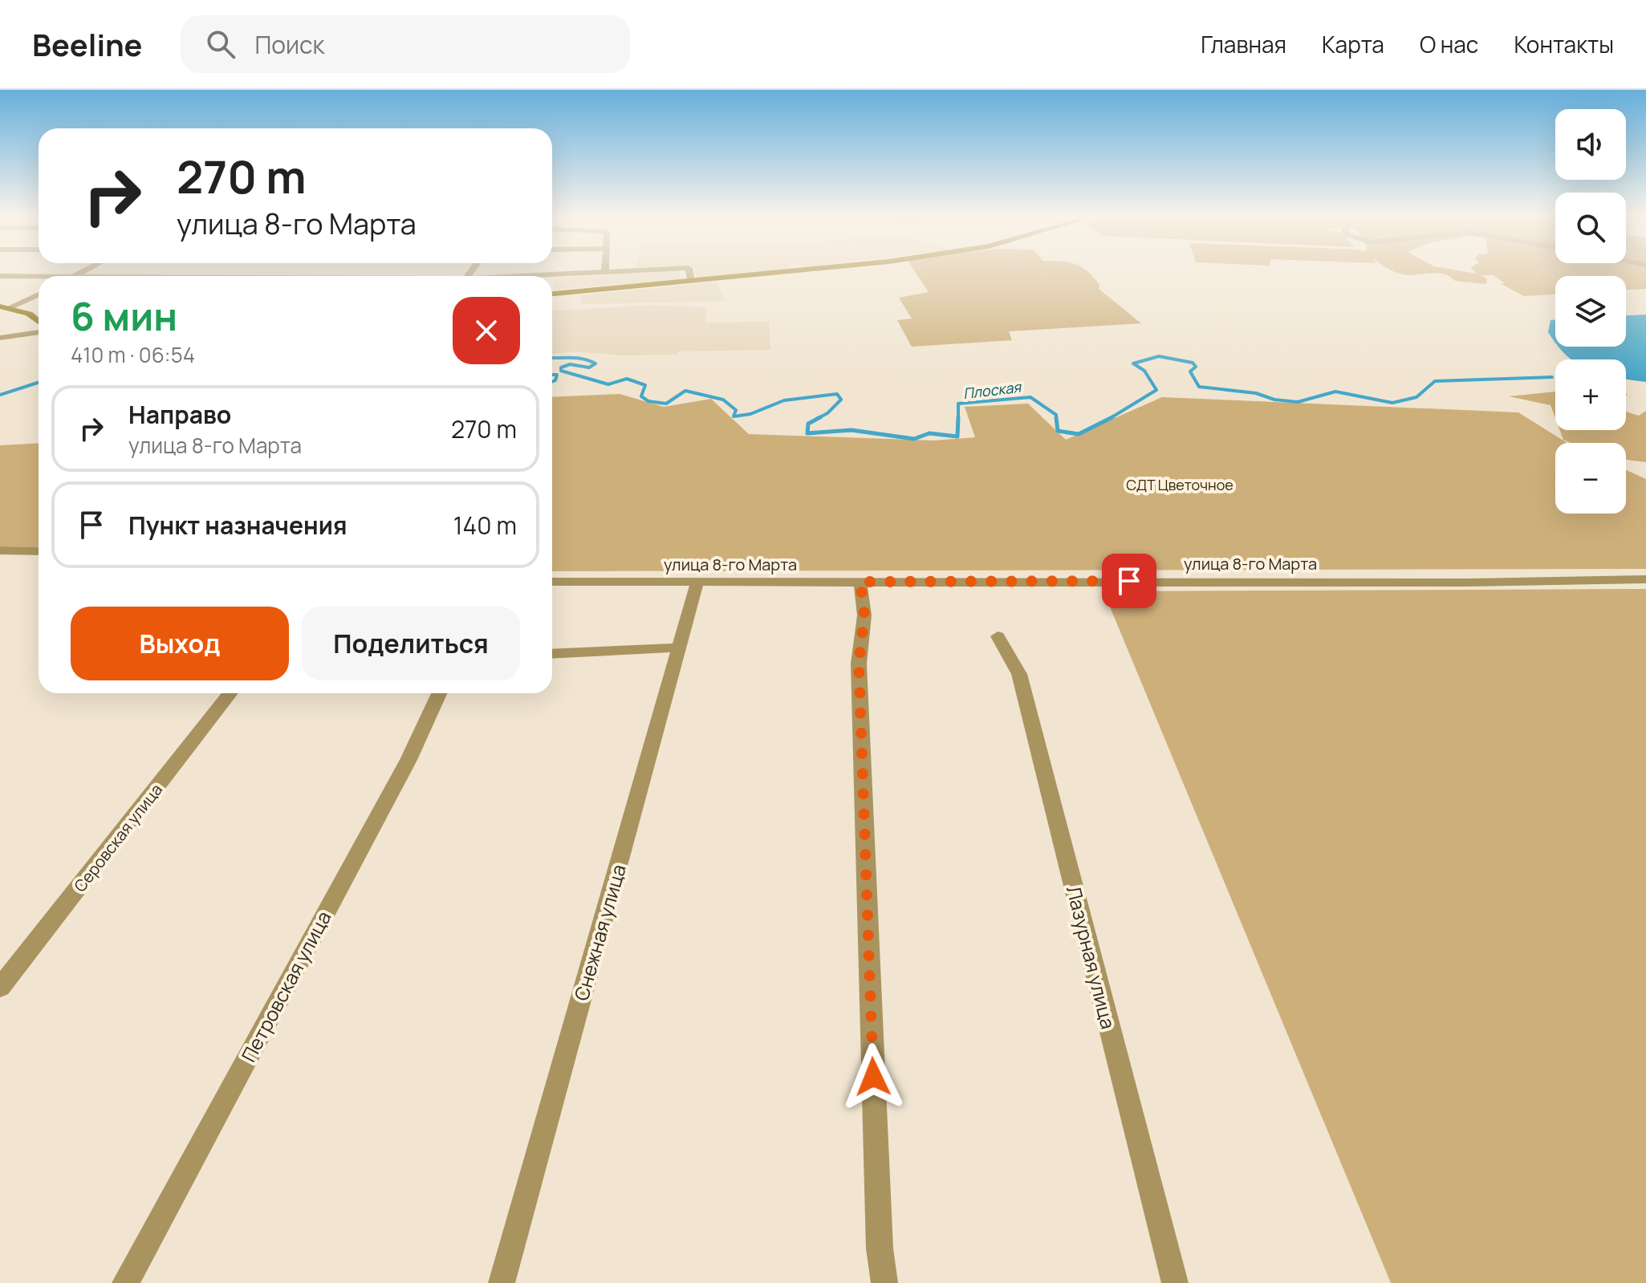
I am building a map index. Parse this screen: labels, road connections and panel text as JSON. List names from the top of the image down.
{
  "streets": {
    "street": [
      "улица 8-го Марта",
      "Серовская улица",
      "Снежная улица",
      "Лазурная улица",
      "Петровская улица"
    ]
  },
  "crossings": [
    ["улица 8-го Марта", "Снежная улица"]
  ],
  "water": ["Плоская"],
  "parks": ["СДТ Цветочное"],
  "page": {
    "header": "Beeline",
    "search": "Поиск",
    "nav": [
      "Главная",
      "Карта",
      "О нас",
      "Контакты"
    ],
    "map_buttons": ["+", "−"],
    "turn": ["270 m", "улица 8-го Марта"],
    "heading": ["6 мин", "410 m · 06:54"],
    "list": [
      {
        "name": "Направо",
        "note": "улица 8-го Марта",
        "value": "270 m"
      },
      {
        "name": "Пункт назначения",
        "value": "140 m"
      }
    ],
    "buttons": ["Выход", "Поделиться"]
  }
}
